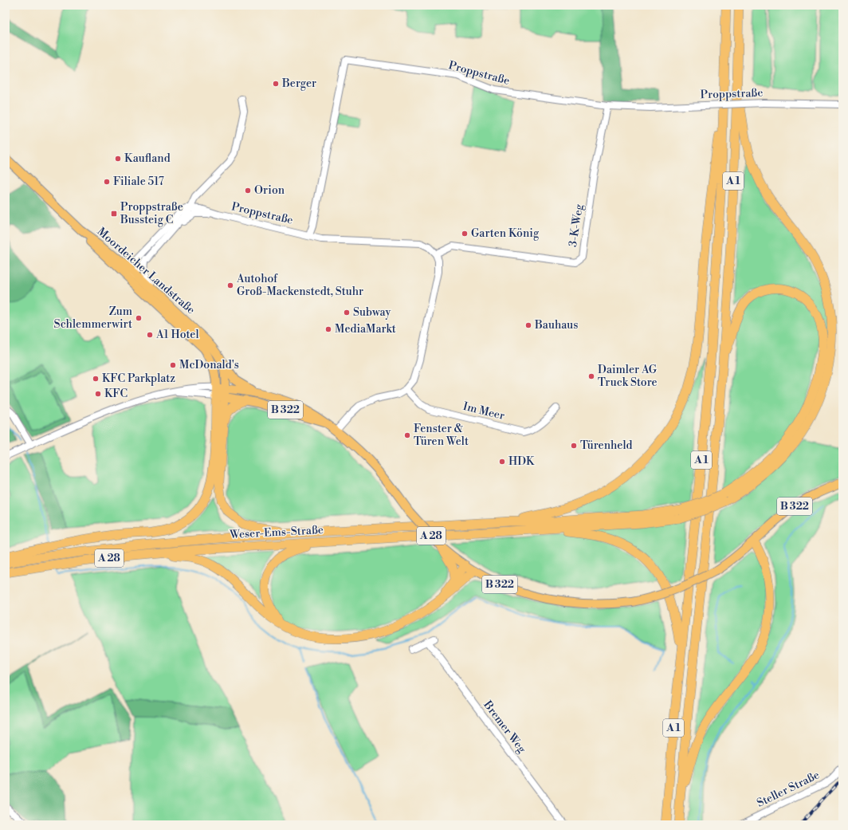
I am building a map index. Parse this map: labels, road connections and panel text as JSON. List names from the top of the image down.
{
  "streets": {
    "highway": ["A 1", "Weser-Ems-Straße", "A 28"],
    "main road": ["Moordeicher Landstraße", "B 322"],
    "street": [
      "Proppstraße",
      "3-K-Weg",
      "Im Meer",
      "Bremer Weg",
      "Steller Straße"
    ]
  },
  "crossings": [
    ["Proppstraße", "3-K-Weg"],
    ["Moordeicher Landstraße", "B 322"]
  ],
  "places": {
    "other": [
      "Berger",
      "Kaufland",
      "Filiale 517",
      "Orion",
      "Garten König",
      "Autohof Groß-Mackenstedt, Stuhr",
      "Subway",
      "Zum Schlemmerwirt",
      "Bauhaus",
      "MediaMarkt",
      "A1 Hotel",
      "McDonald's",
      "Daimler AG Truck Store",
      "KFC Parkplatz",
      "KFC",
      "Fenster & Türen Welt",
      "Türenheld",
      "HDK"
    ],
    "transit": ["Proppstraße Bussteig C"]
  }
}
